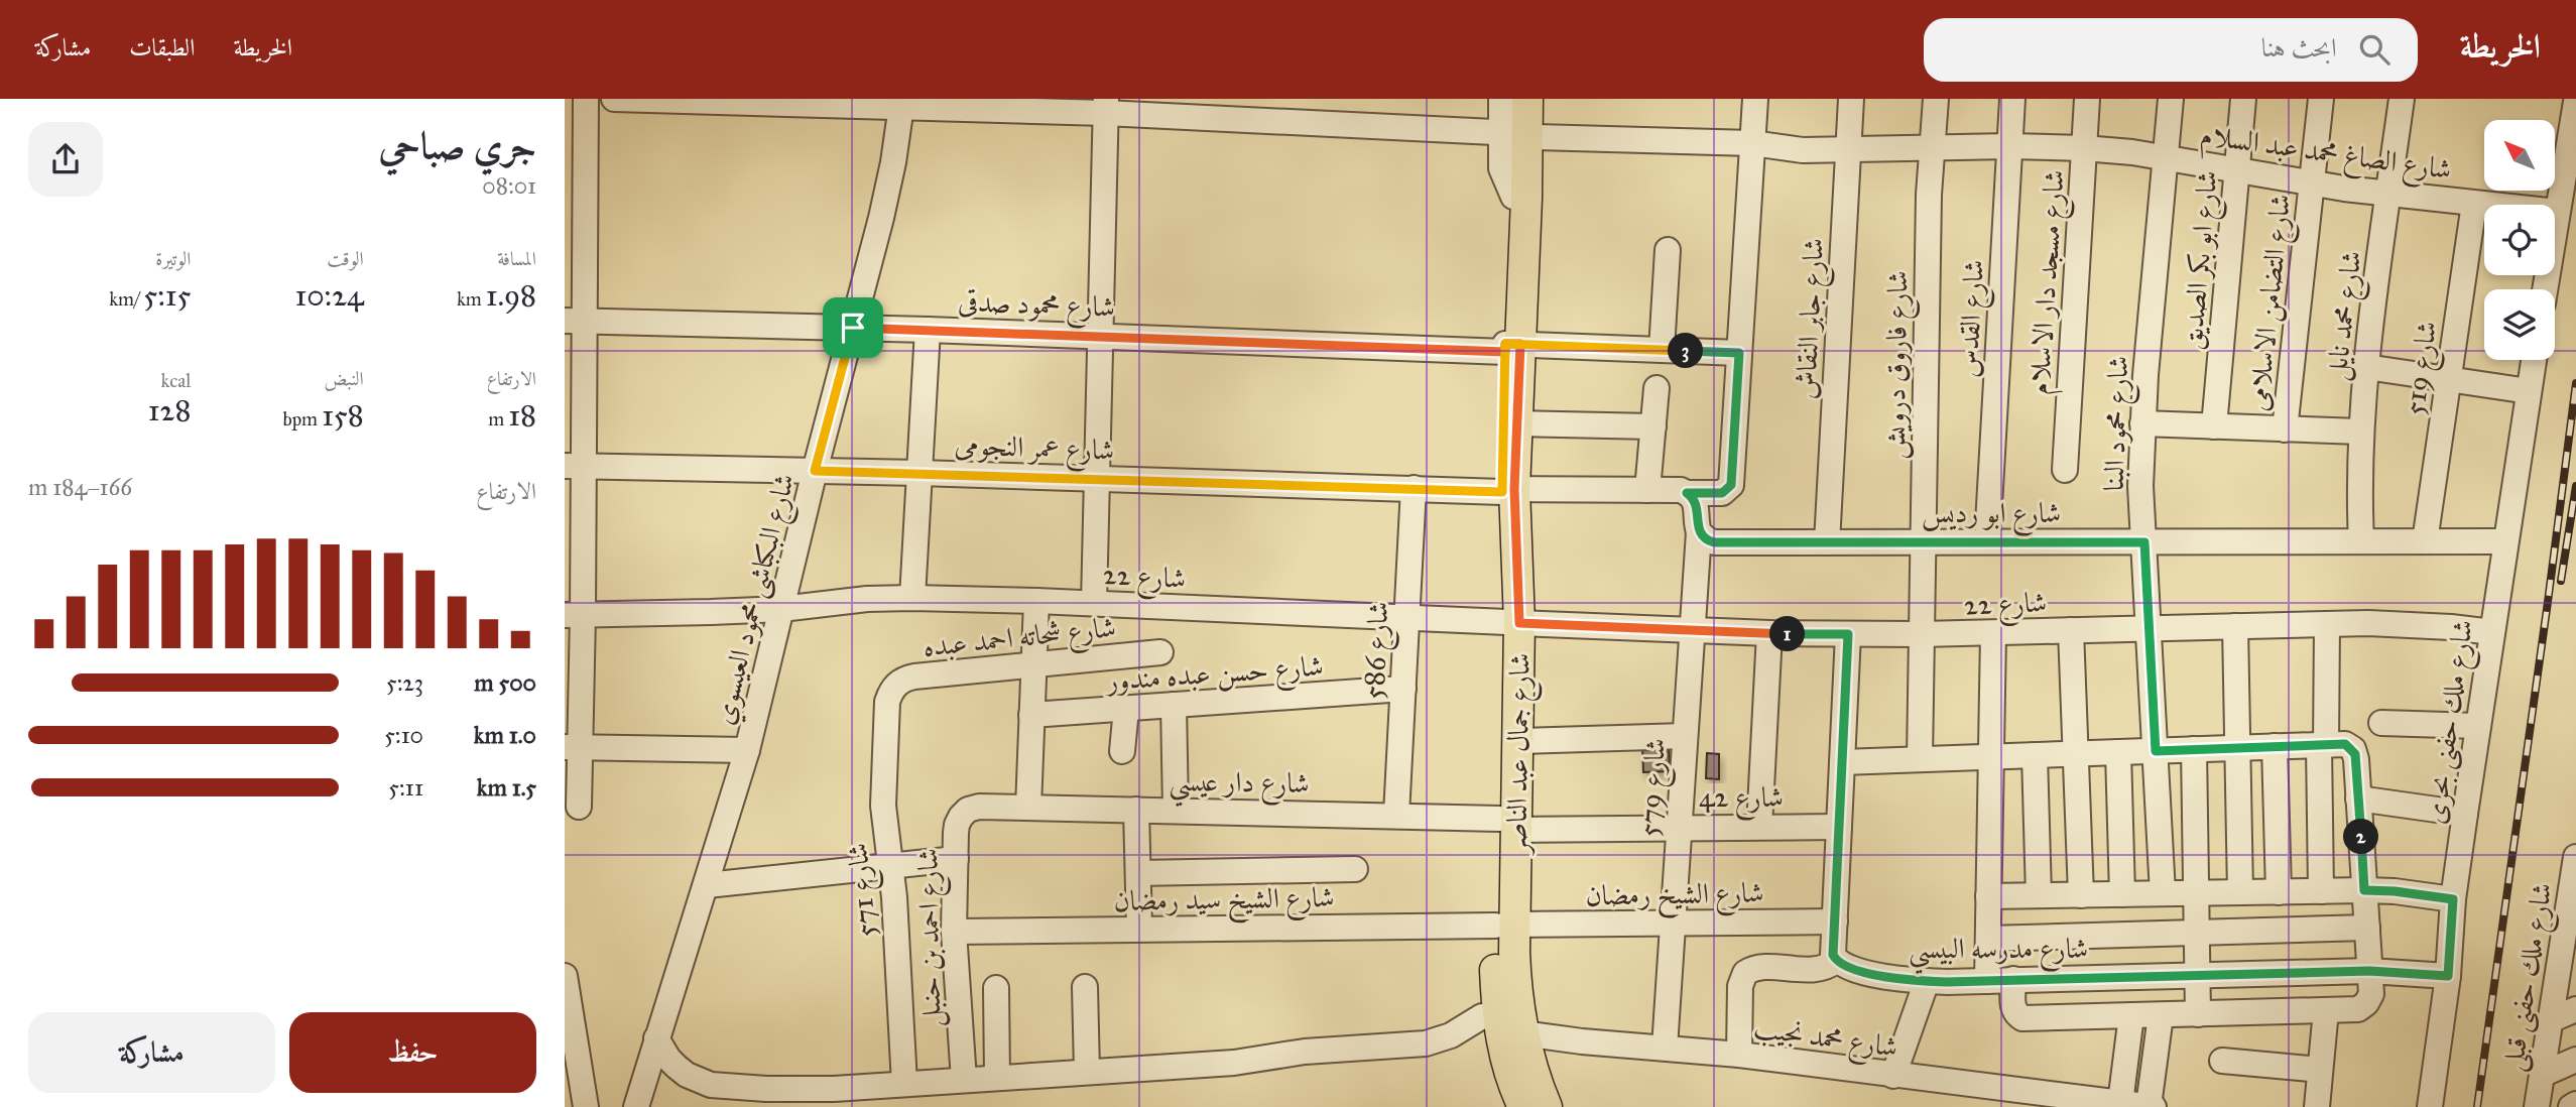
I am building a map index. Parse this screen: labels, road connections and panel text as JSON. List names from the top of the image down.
{
  "streets": {
    "main road": ["شارع جمال عبد الناصر"],
    "street": [
      "شارع الصاغ محمد عبد السلام",
      "شارع ابو بكر الصديق",
      "شارع مسجد دار الاسلام",
      "شارع التضامن الاسلامى",
      "شارع محمود صدقى",
      "شارع محمد نايل",
      "شارع جابر النقاش",
      "شارع القدس",
      "شارع فاروق درويش",
      "شارع 519",
      "شارع محمود البنا",
      "شارع عمر النجومى",
      "شارع ابو رديس",
      "شارع 22",
      "شارع البكباشى محمود العيسوي",
      "شارع شحاته احمد عبده",
      "شارع 586",
      "شارع حسن عبده مندور",
      "شارع ملك حفنى بحرى",
      "شارع دار عيسي",
      "شارع 579",
      "شارع 42",
      "شارع 571",
      "شارع الشيخ رمضان",
      "شارع الشيخ سيد رمضان",
      "شارع احمد بن حنبل",
      "شارع مدرسه البيسي",
      "شارع ملك حفنى قبلى",
      "شارع محمد نجيب"
    ]
  },
  "crossings": [
    ["شارع الصاغ محمد عبد السلام", "شارع ابو بكر الصديق"],
    ["شارع الصاغ محمد عبد السلام", "شارع مسجد دار الاسلام"],
    ["شارع الصاغ محمد عبد السلام", "شارع التضامن الاسلامى"],
    ["شارع الصاغ محمد عبد السلام", "شارع محمد نايل"],
    ["شارع الصاغ محمد عبد السلام", "شارع جابر النقاش"],
    ["شارع الصاغ محمد عبد السلام", "شارع القدس"],
    ["شارع الصاغ محمد عبد السلام", "شارع فاروق درويش"],
    ["شارع الصاغ محمد عبد السلام", "شارع 519"],
    ["شارع الصاغ محمد عبد السلام", "شارع محمود البنا"],
    ["شارع الصاغ محمد عبد السلام", "شارع البكباشى محمود العيسوي"],
    ["شارع الصاغ محمد عبد السلام", "شارع جمال عبد الناصر"],
    ["شارع محمود صدقى", "شارع البكباشى محمود العيسوي"],
    ["شارع محمود صدقى", "شارع جمال عبد الناصر"],
    ["شارع محمد نايل", "شارع ابو رديس"],
    ["شارع جابر النقاش", "شارع ابو رديس"],
    ["شارع القدس", "شارع ابو رديس"],
    ["شارع فاروق درويش", "شارع ابو رديس"],
    ["شارع فاروق درويش", "شارع 22"],
    ["شارع 519", "شارع ابو رديس"],
    ["شارع محمود البنا", "شارع ابو رديس"],
    ["شارع محمود البنا", "شارع 22"],
    ["شارع عمر النجومى", "شارع البكباشى محمود العيسوي"],
    ["شارع عمر النجومى", "شارع 586"],
    ["شارع عمر النجومى", "شارع جمال عبد الناصر"],
    ["شارع ابو رديس", "شارع ملك حفنى بحرى"],
    ["شارع ابو رديس", "شارع 579"],
    ["شارع 22", "شارع البكباشى محمود العيسوي"],
    ["شارع 22", "شارع 586"],
    ["شارع 22", "شارع ملك حفنى بحرى"],
    ["شارع 22", "شارع جمال عبد الناصر"],
    ["شارع 22", "شارع 579"],
    ["شارع شحاته احمد عبده", "شارع 571"],
    ["شارع 586", "شارع حسن عبده مندور"],
    ["شارع 586", "شارع دار عيسي"],
    ["شارع ملك حفنى بحرى", "شارع مدرسه البيسي"],
    ["شارع جمال عبد الناصر", "شارع دار عيسي"],
    ["شارع جمال عبد الناصر", "شارع 42"],
    ["شارع جمال عبد الناصر", "شارع الشيخ رمضان"],
    ["شارع جمال عبد الناصر", "شارع الشيخ سيد رمضان"],
    ["شارع جمال عبد الناصر", "شارع محمد نجيب"],
    ["شارع دار عيسي", "شارع 42"],
    ["شارع دار عيسي", "شارع احمد بن حنبل"],
    ["شارع 579", "شارع 42"],
    ["شارع 579", "شارع الشيخ رمضان"],
    ["شارع 579", "شارع محمد نجيب"],
    ["شارع الشيخ رمضان", "شارع الشيخ سيد رمضان"],
    ["شارع الشيخ سيد رمضان", "شارع احمد بن حنبل"]
  ],
  "north": "top left",
  "page": {
    "header": "الخريطة",
    "search": "ابحث هنا",
    "nav": ["الخريطة", "الطبقات", "مشاركة"],
    "heading": ["جري صباحي", "08:01"],
    "stats": [
      ["المسافة", "1.98 km"],
      ["الوقت", "10:24"],
      ["الوتيرة", "5:15 /km"],
      ["الارتفاع", "18 m"],
      ["النبض", "158 bpm"],
      ["kcal", "128"]
    ],
    "pins": ["3", "1", "2"],
    "chart": ["الارتفاع", "166–184 m"],
    "list": [
      {
        "name": "500 m",
        "note": "5:23"
      },
      {
        "name": "1.0 km",
        "note": "5:10"
      },
      {
        "name": "1.5 km",
        "note": "5:11"
      }
    ],
    "buttons": ["حفظ", "مشاركة"]
  }
}
